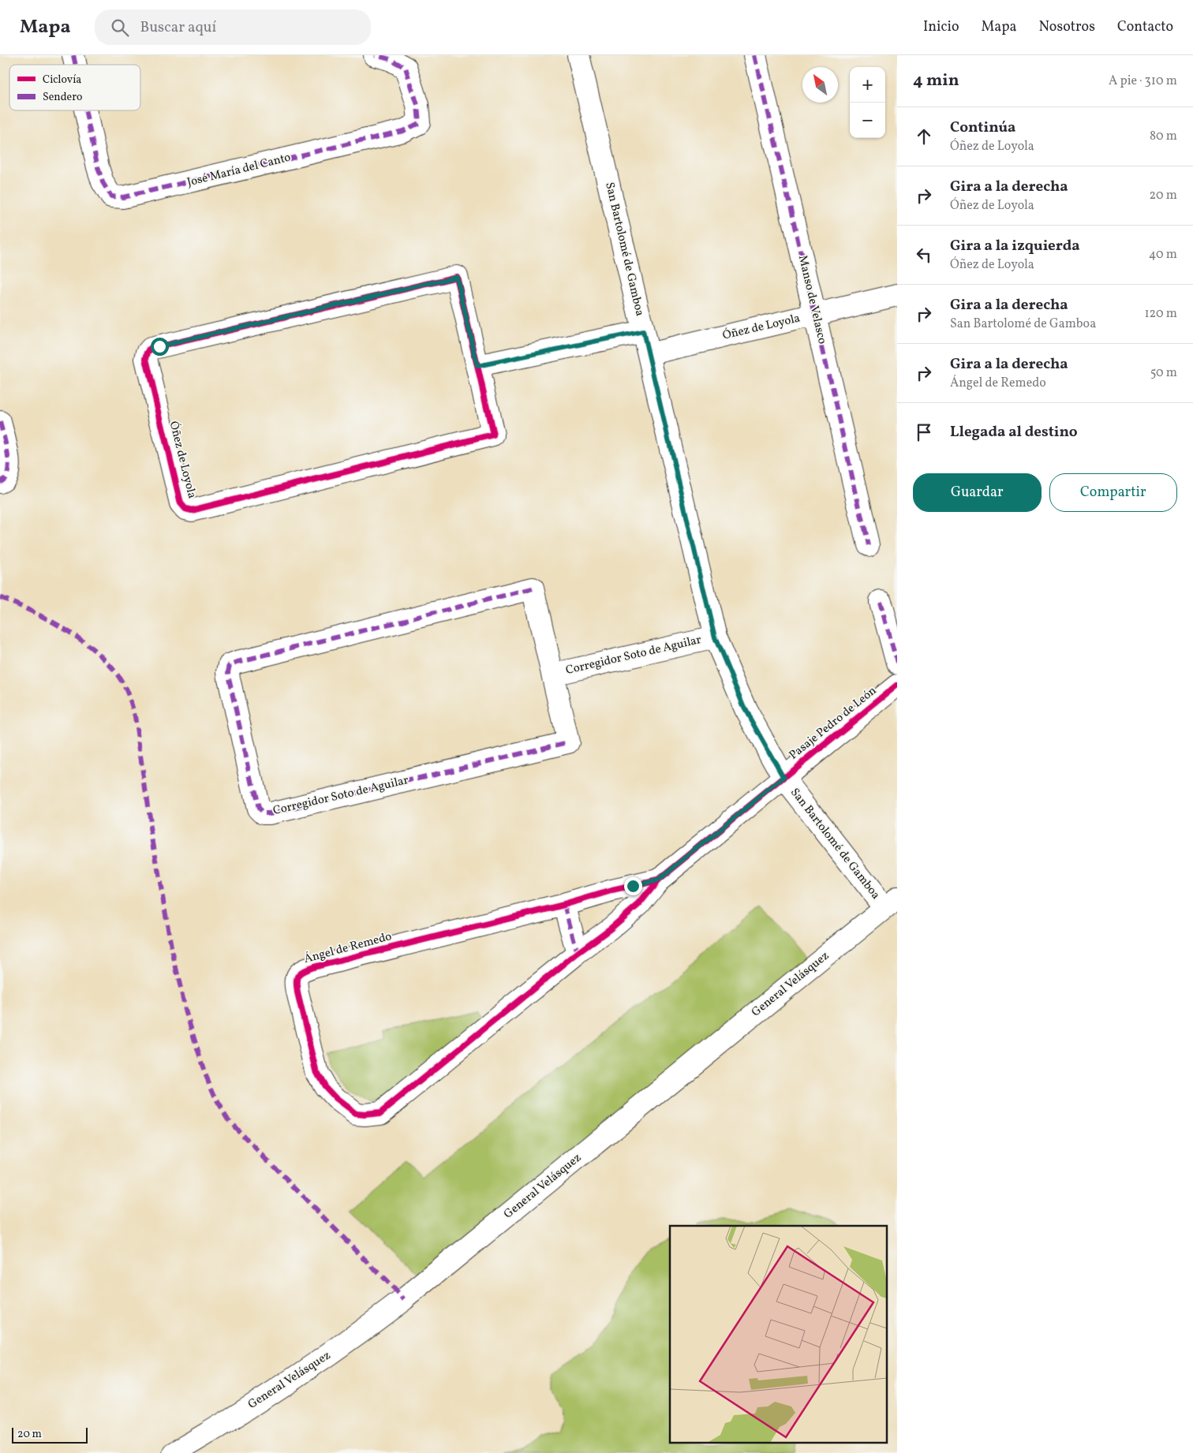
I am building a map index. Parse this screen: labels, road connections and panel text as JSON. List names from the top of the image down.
{
  "streets": {
    "street": [
      "José María del Canto",
      "San Bartolomé de Gamboa",
      "Manso de Velasco",
      "Óñez de Loyola",
      "Corregidor Soto de Aguilar",
      "Pasaje Pedro de León",
      "Ángel de Remedo",
      "General Velásquez"
    ]
  },
  "crossings": [
    ["San Bartolomé de Gamboa", "Óñez de Loyola"],
    ["San Bartolomé de Gamboa", "Corregidor Soto de Aguilar"],
    ["San Bartolomé de Gamboa", "Pasaje Pedro de León"],
    ["San Bartolomé de Gamboa", "Ángel de Remedo"],
    ["San Bartolomé de Gamboa", "General Velásquez"],
    ["Manso de Velasco", "Óñez de Loyola"],
    ["Pasaje Pedro de León", "Ángel de Remedo"]
  ],
  "legend": ["Ciclovía", "Sendero"],
  "scale_bar": "20 m",
  "north": "top left",
  "page": {
    "header": "Mapa",
    "search": "Buscar aquí",
    "nav": [
      "Inicio",
      "Mapa",
      "Nosotros",
      "Contacto"
    ],
    "heading": ["4 min", "A pie · 310 m"],
    "map_buttons": ["+", "−"],
    "list": [
      ["Continúa", "Óñez de Loyola", "80 m"],
      ["Gira a la derecha", "Óñez de Loyola", "20 m"],
      ["Gira a la izquierda", "Óñez de Loyola", "40 m"],
      ["Gira a la derecha", "San Bartolomé de Gamboa", "120 m"],
      ["Gira a la derecha", "Ángel de Remedo", "50 m"],
      "Llegada al destino"
    ],
    "buttons": ["Guardar", "Compartir"],
    "scale": "20 m"
  }
}
